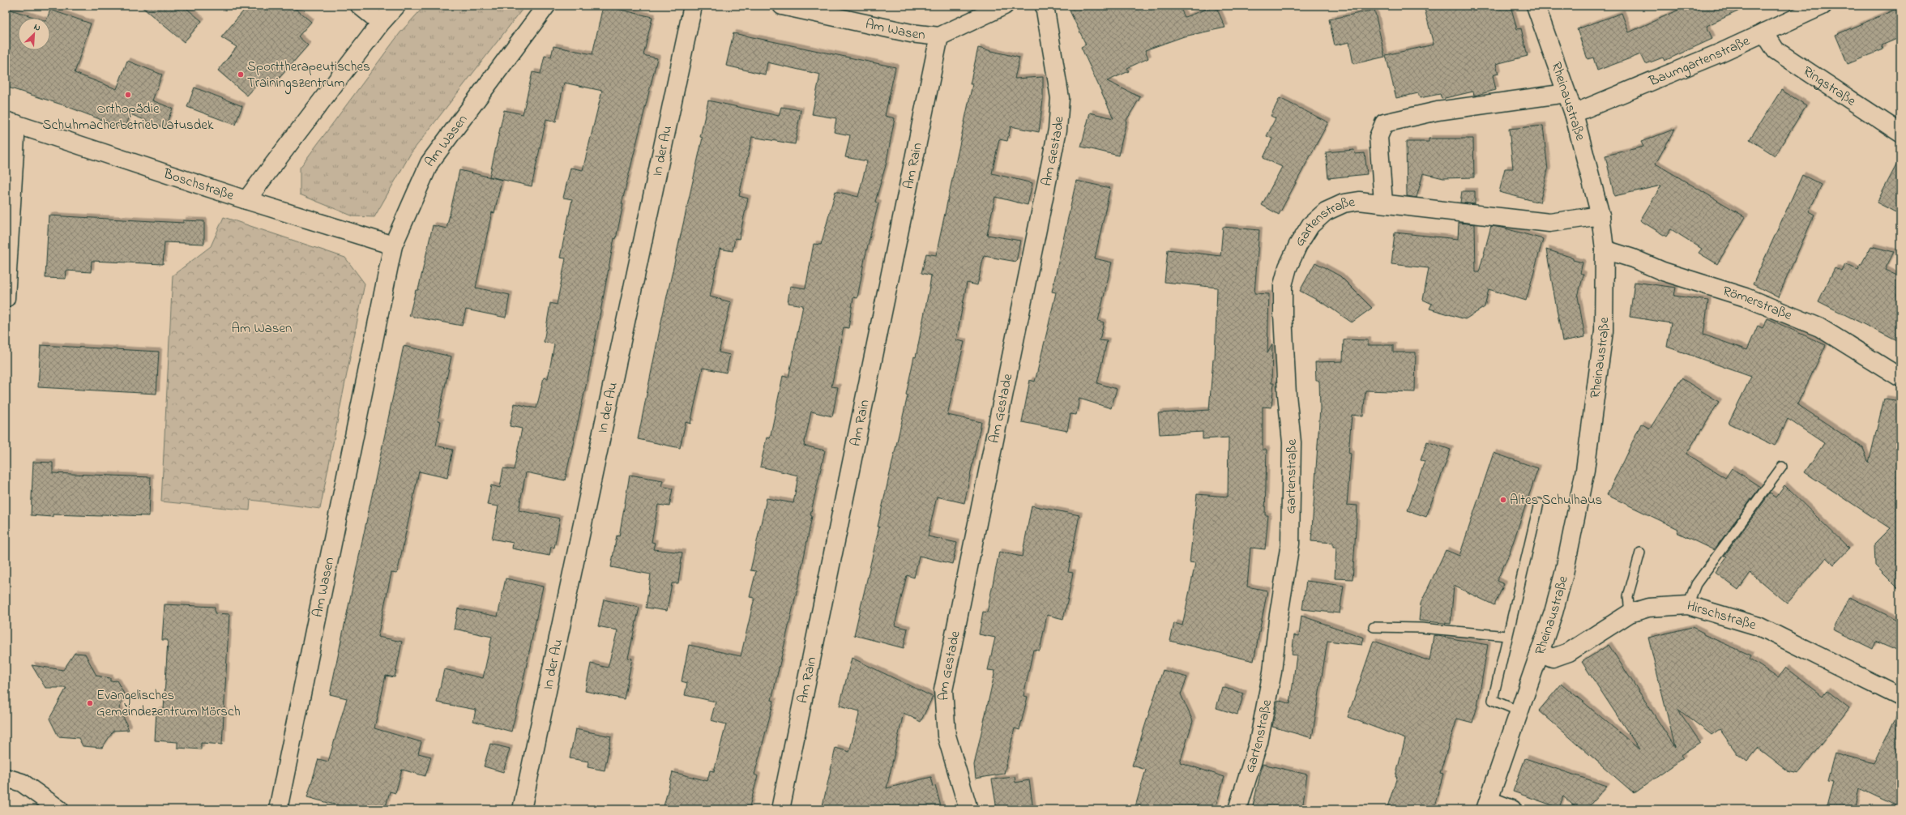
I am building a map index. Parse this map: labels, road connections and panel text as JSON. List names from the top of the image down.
{
  "streets": {
    "street": [
      "Am Wasen",
      "Baumgartenstraße",
      "Ringstraße",
      "Rheinaustraße",
      "In der Au",
      "Am Gestade",
      "Am Rain",
      "Boschstraße",
      "Gartenstraße",
      "Römerstraße",
      "Hirschstraße"
    ]
  },
  "crossings": [
    ["Am Wasen", "Am Rain"],
    ["Am Wasen", "Boschstraße"],
    ["Baumgartenstraße", "Ringstraße"],
    ["Baumgartenstraße", "Rheinaustraße"],
    ["Rheinaustraße", "Gartenstraße"],
    ["Rheinaustraße", "Römerstraße"],
    ["Rheinaustraße", "Hirschstraße"]
  ],
  "parks": ["Am Wasen"],
  "places": [
    "Sporttherapeutisches Trainingszentrum",
    "Orthopädie Schuhmacherbetrieb Latusdek",
    "Altes Schulhaus",
    "Evangelisches Gemeindezentrum Mörsch"
  ],
  "north": "top right"
}
